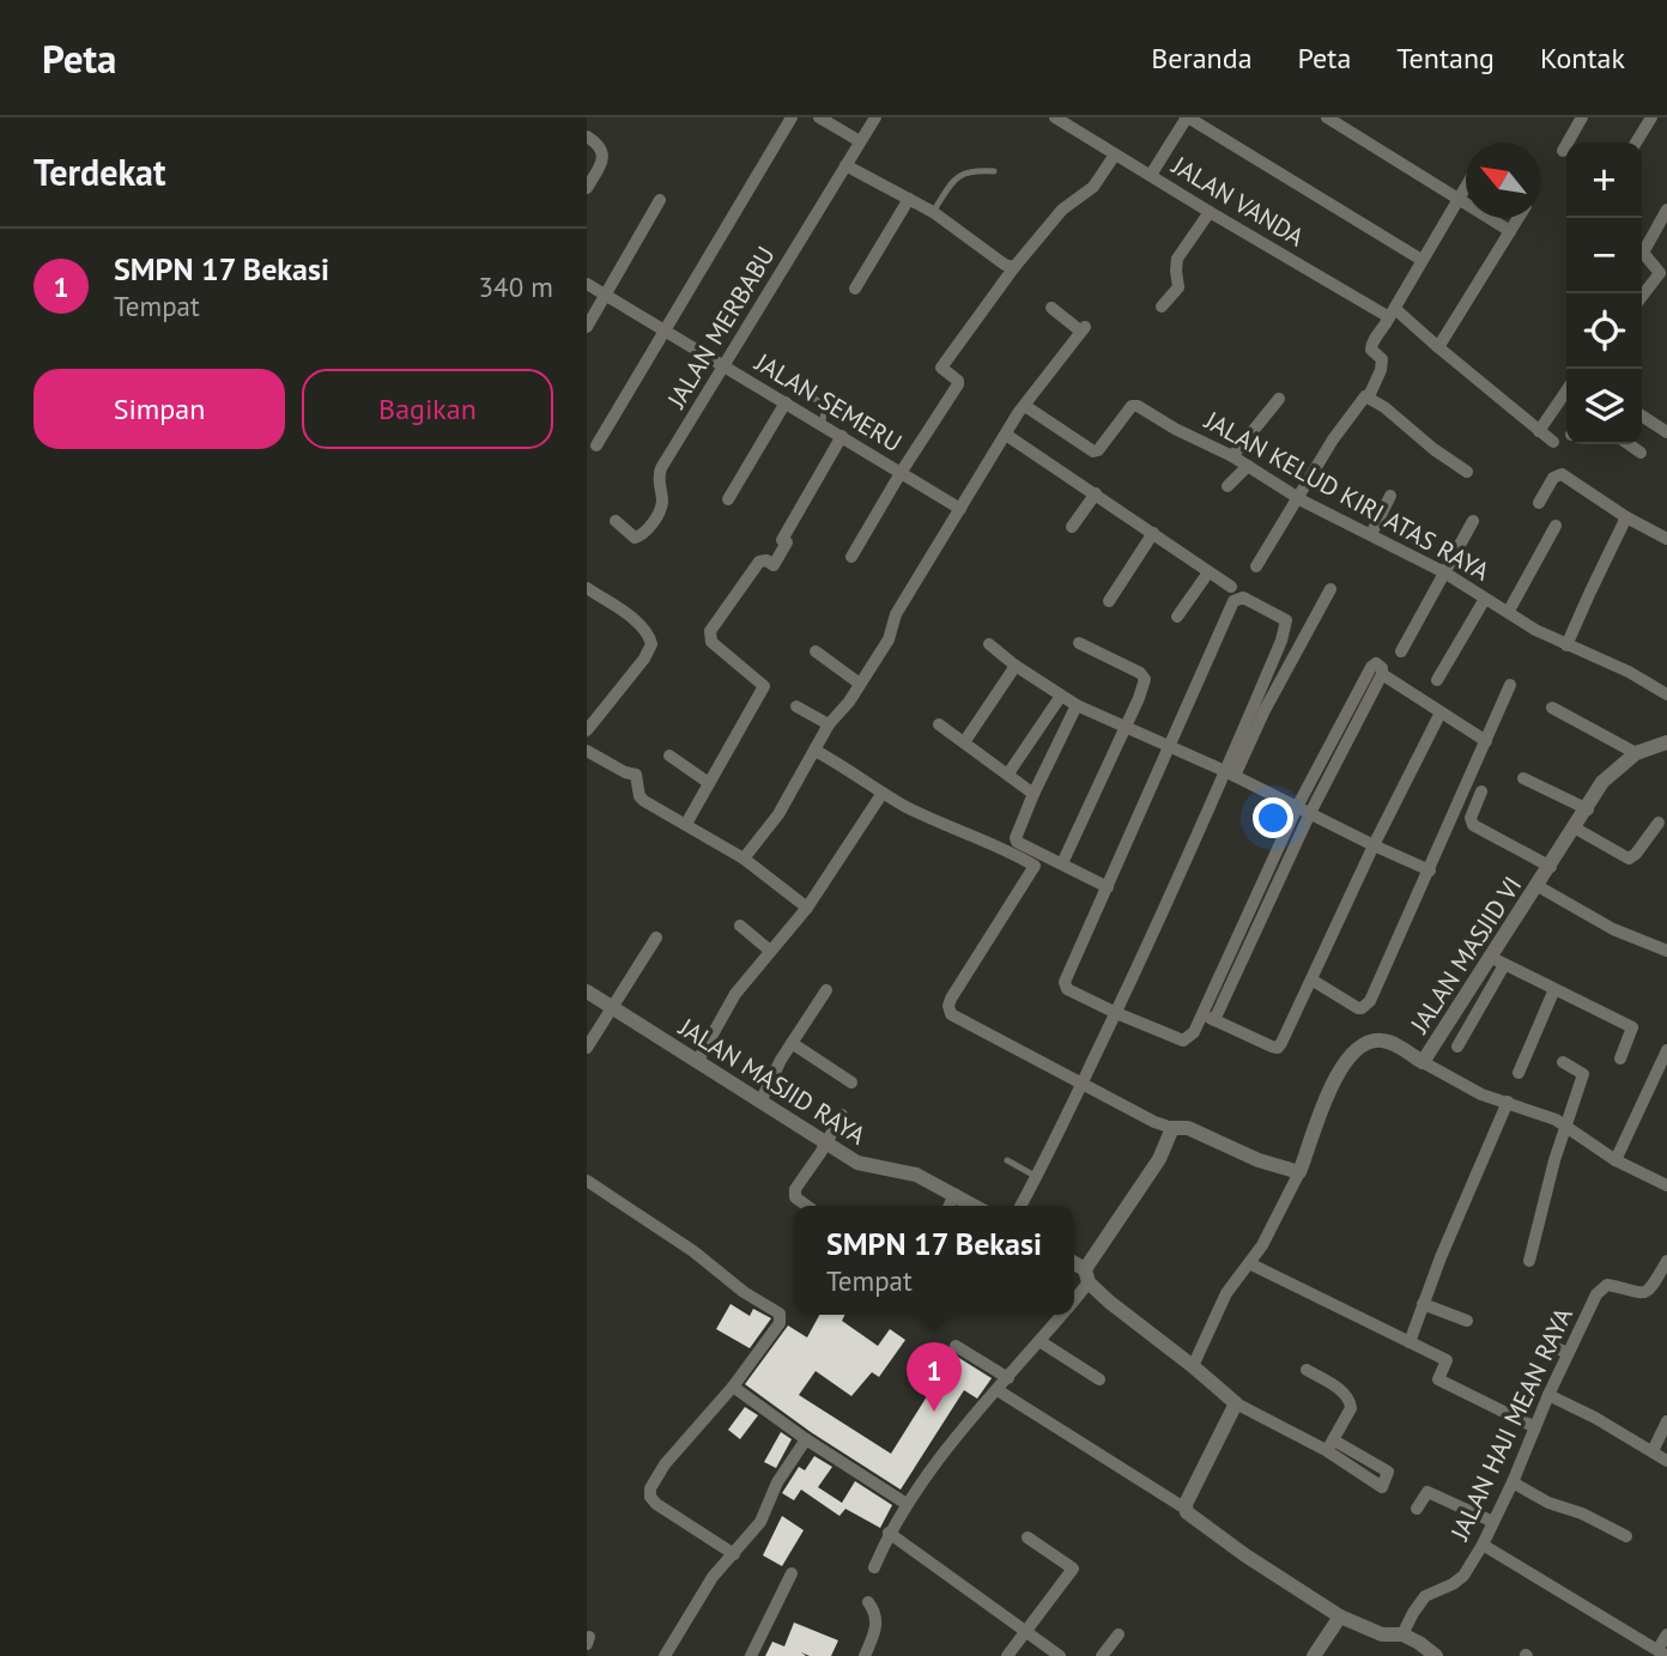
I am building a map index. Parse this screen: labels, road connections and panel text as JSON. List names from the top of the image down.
{
  "streets": {
    "street": [
      "JALAN VANDA",
      "JALAN MERBABU",
      "JALAN SEMERU",
      "JALAN KELUD KIRI ATAS RAYA",
      "JALAN MASJID VI",
      "JALAN MASJID RAYA",
      "JALAN HAJI MEAN RAYA"
    ]
  },
  "crossings": [
    ["JALAN MERBABU", "JALAN SEMERU"]
  ],
  "north": "top left",
  "page": {
    "header": "Peta",
    "nav": [
      "Beranda",
      "Peta",
      "Tentang",
      "Kontak"
    ],
    "heading": "Terdekat",
    "map_buttons": ["+", "−"],
    "list": [
      {
        "mark": "1",
        "name": "SMPN 17 Bekasi",
        "note": "Tempat",
        "value": "340 m"
      }
    ],
    "buttons": ["Simpan", "Bagikan"],
    "popup": ["SMPN 17 Bekasi", "Tempat"],
    "pins": "1"
  }
}
